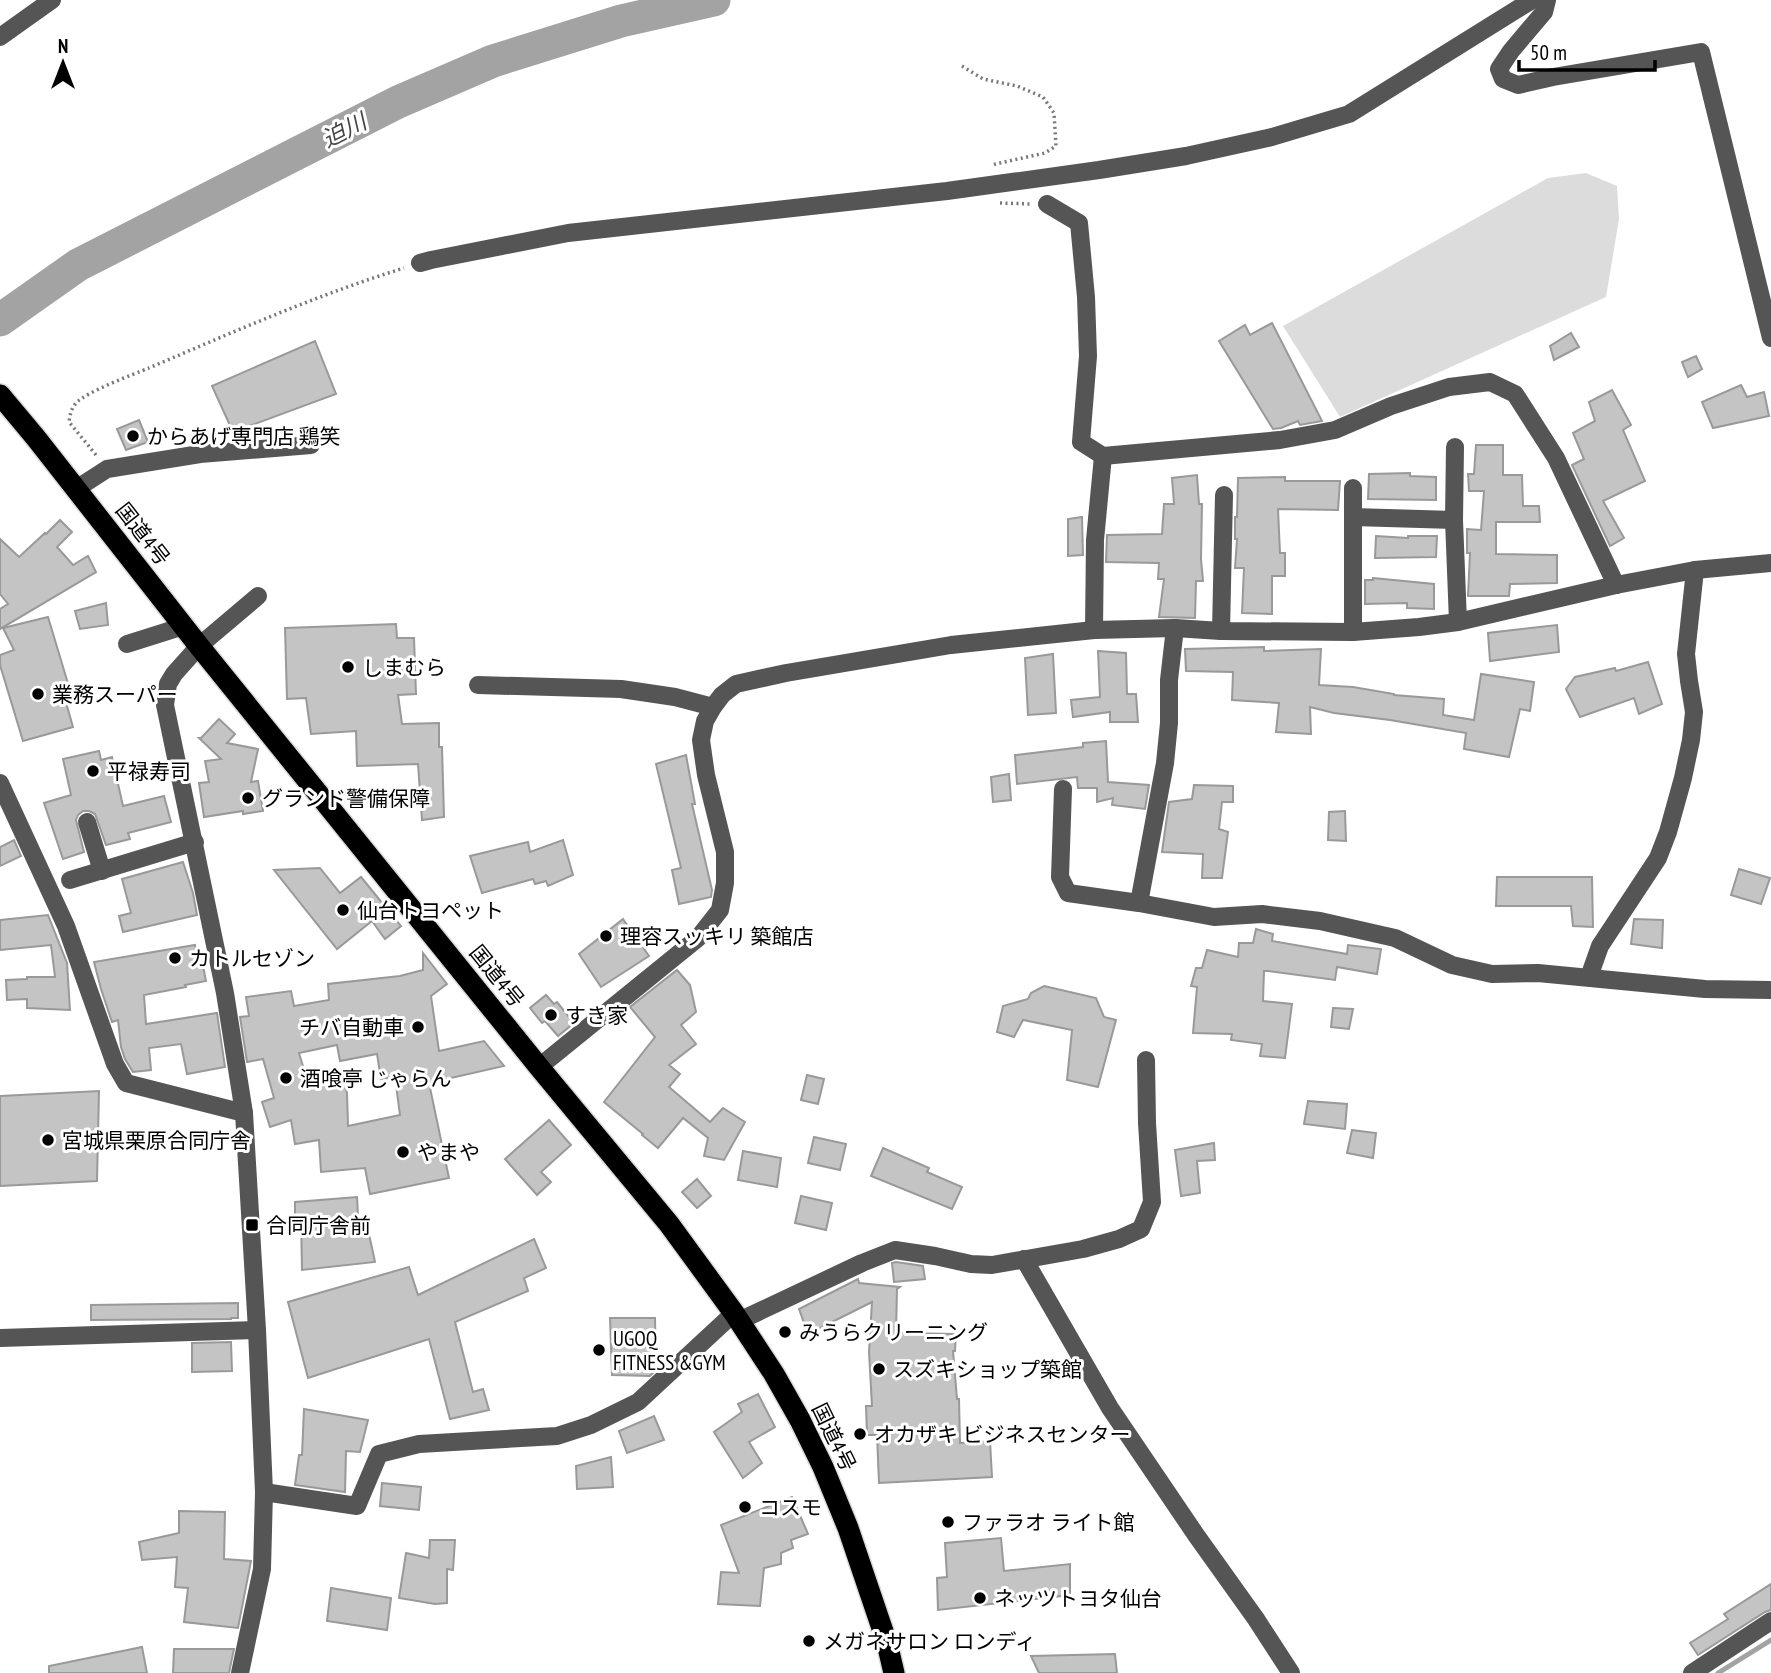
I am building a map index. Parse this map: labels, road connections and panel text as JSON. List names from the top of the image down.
{
  "streets": {
    "highway": ["国道4号"]
  },
  "water": ["迫川"],
  "places": {
    "other": [
      "からあげ専門店 鶏笑",
      "しまむら",
      "業務スーパー",
      "平禄寿司",
      "グランド警備保障",
      "仙台トヨペット",
      "理容スッキリ 築館店",
      "カトルセゾン",
      "すき家",
      "チバ自動車",
      "酒喰亭 じゃらん",
      "宮城県栗原合同庁舎",
      "やまや",
      "みうらクリーニング",
      "UGOQ FITNESS &GYM",
      "スズキショップ築館",
      "オカザキ ビジネスセンター",
      "コスモ",
      "ファラオ ライト館",
      "ネッツトヨタ仙台",
      "メガネサロン ロンディ"
    ],
    "transit": ["合同庁舎前"]
  },
  "scale_bar": "50 m",
  "north": "top"
}
